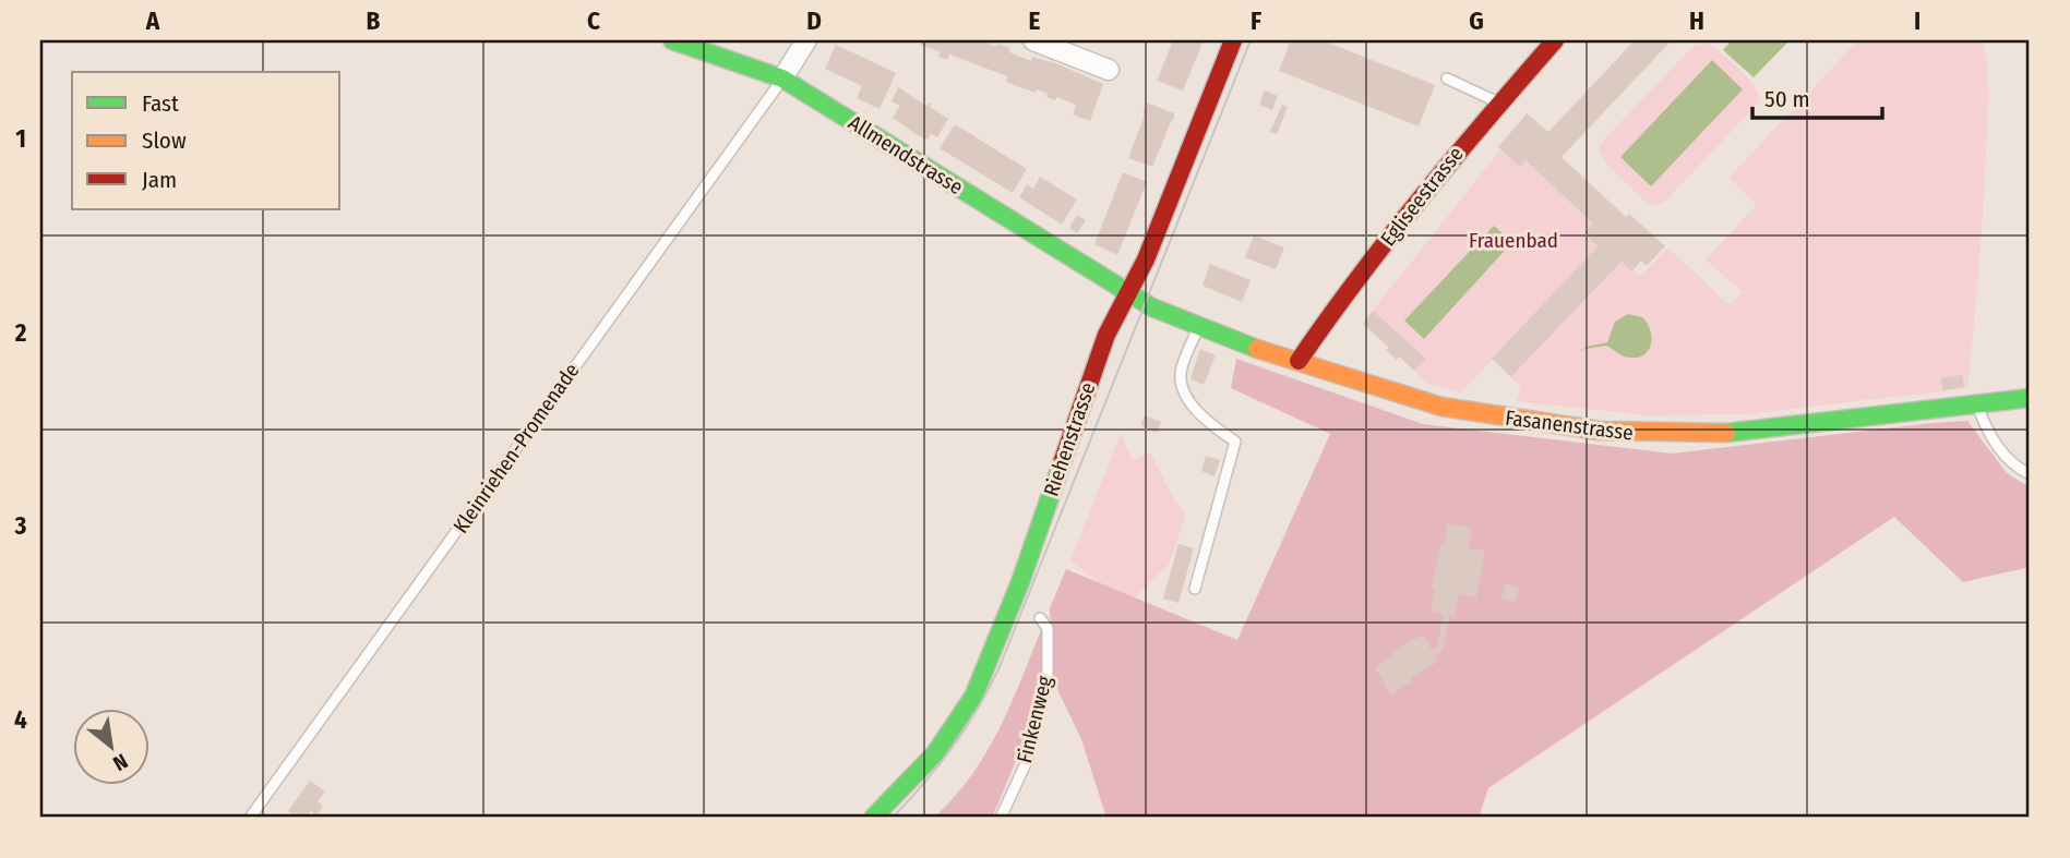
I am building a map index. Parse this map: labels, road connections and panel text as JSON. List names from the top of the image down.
{
  "streets": {
    "main road": [
      "Allmendstrasse",
      "Egliseestrasse",
      "Fasanenstrasse",
      "Riehenstrasse"
    ],
    "lane": ["Kleinriehen-Promenade", "Finkenweg"]
  },
  "crossings": [
    ["Allmendstrasse", "Fasanenstrasse"],
    ["Allmendstrasse", "Riehenstrasse"],
    ["Allmendstrasse", "Kleinriehen-Promenade"],
    ["Egliseestrasse", "Fasanenstrasse"],
    ["Fasanenstrasse", "Riehenstrasse"]
  ],
  "parks": ["Frauenbad"],
  "legend": ["Fast", "Slow", "Jam"],
  "scale_bar": "50 m",
  "north": "bottom right",
  "grid": {
    "columns": [
      "A",
      "B",
      "C",
      "D",
      "E",
      "F",
      "G",
      "H",
      "I"
    ],
    "rows": [
      "1",
      "2",
      "3",
      "4"
    ]
  }
}
